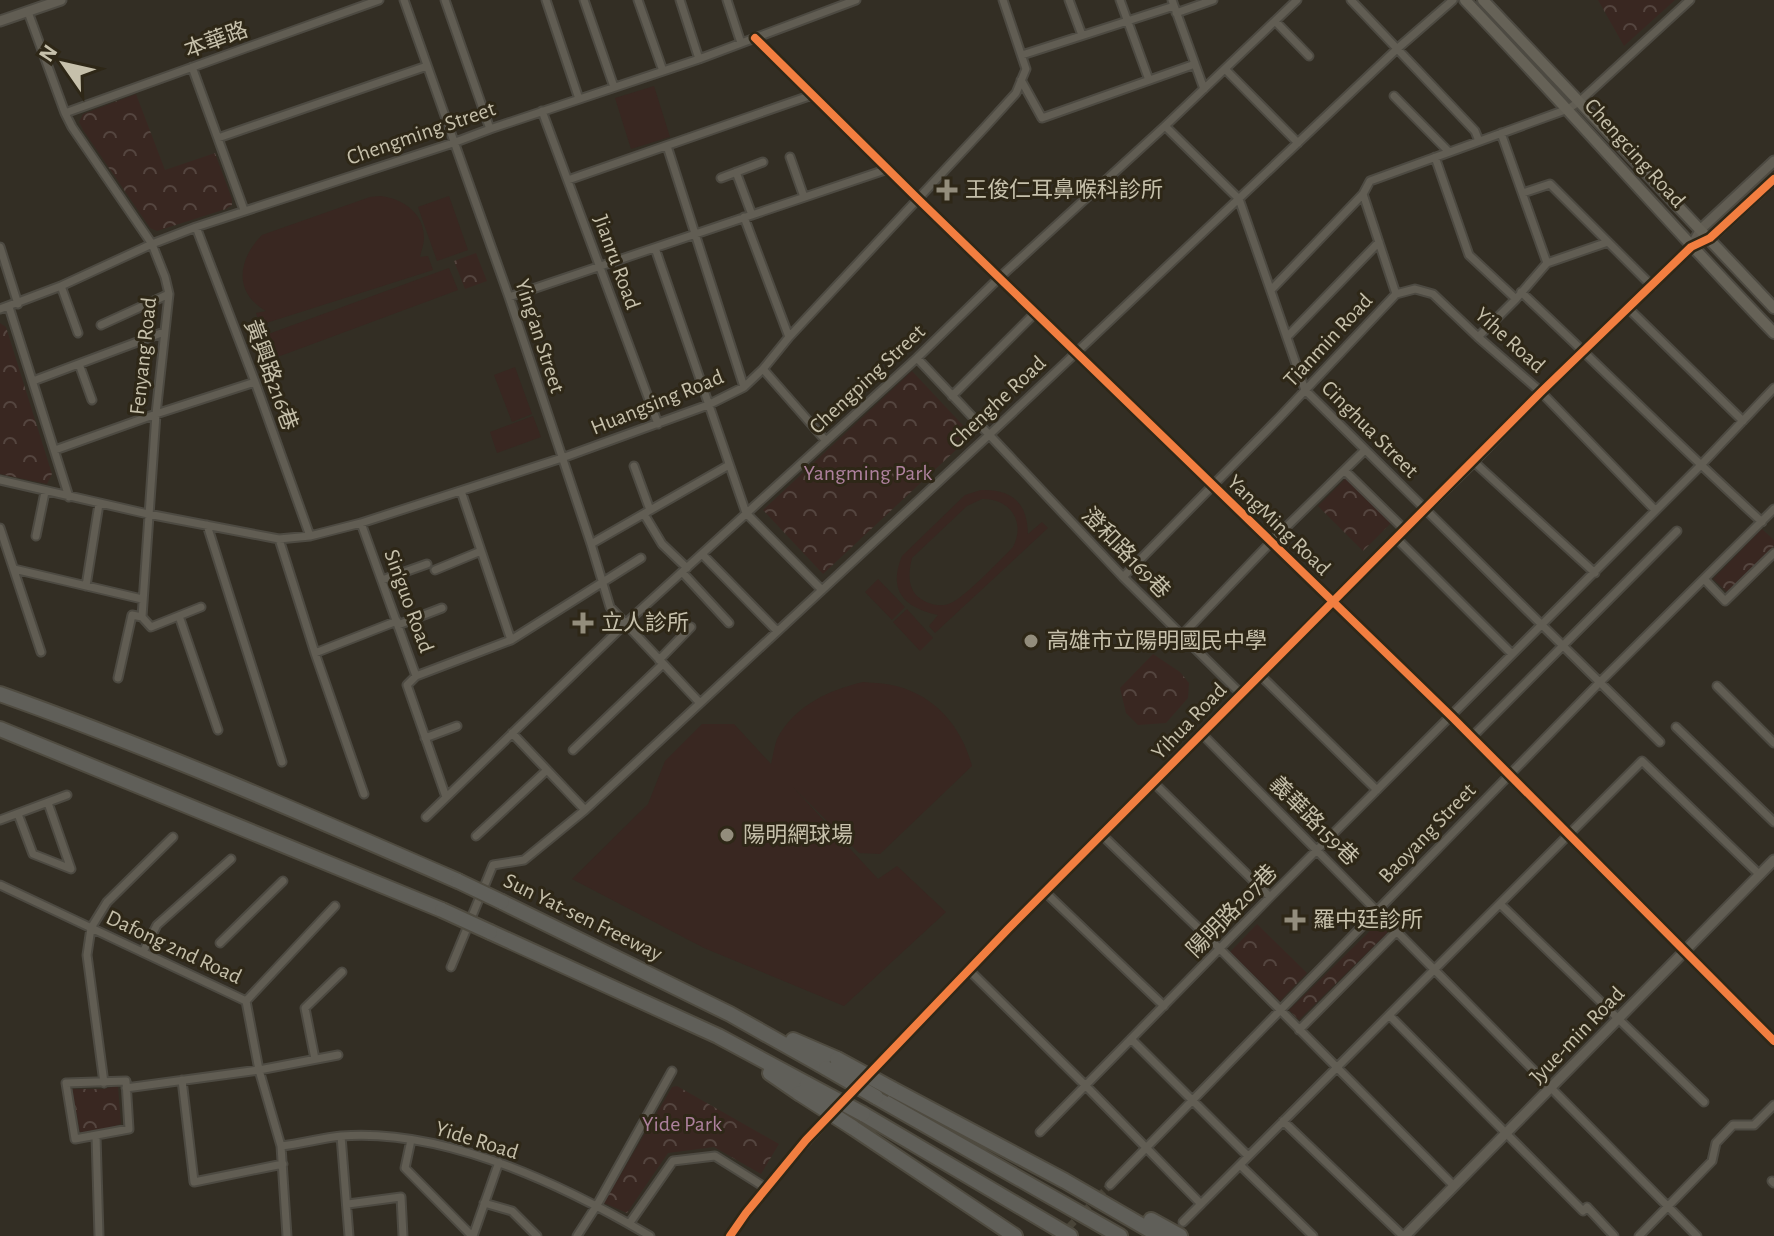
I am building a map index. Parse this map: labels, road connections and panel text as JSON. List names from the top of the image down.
{
  "streets": {
    "highway": ["Sun Yat-sen Freeway"],
    "main road": ["Chengcing Road"],
    "street": [
      "本華路",
      "Chengming Street",
      "Jianru Road",
      "Ying'an Street",
      "Tianmin Road",
      "Yihe Road",
      "Fenyang Road",
      "黃興路216巷",
      "Chengping Street",
      "Huangsing Road",
      "Chenghe Road",
      "Cinghua Street",
      "YangMing Road",
      "澄和路169巷",
      "Sin'guo Road",
      "Yihua Road",
      "義華路159巷",
      "Baoyang Street",
      "陽明路207巷",
      "Dafong 2nd Road",
      "Jyue-min Road",
      "Yide Road"
    ]
  },
  "crossings": [
    ["本華路", "Fenyang Road"],
    ["Chengming Street", "Jianru Road"],
    ["Chengming Street", "Ying'an Street"],
    ["Chengming Street", "Fenyang Road"],
    ["Chengming Street", "黃興路216巷"],
    ["Chengming Street", "YangMing Road"],
    ["Chengcing Road", "Yihua Road"],
    ["Jianru Road", "Huangsing Road"],
    ["Ying'an Street", "Chengping Street"],
    ["Ying'an Street", "Huangsing Road"],
    ["Ying'an Street", "Chenghe Road"],
    ["Ying'an Street", "Sin'guo Road"],
    ["Tianmin Road", "Yihe Road"],
    ["Tianmin Road", "Cinghua Street"],
    ["Tianmin Road", "YangMing Road"],
    ["Tianmin Road", "澄和路169巷"],
    ["Yihe Road", "Yihua Road"],
    ["Yihe Road", "陽明路207巷"],
    ["Fenyang Road", "Huangsing Road"],
    ["黃興路216巷", "Huangsing Road"],
    ["Chengping Street", "Cinghua Street"],
    ["Chengping Street", "YangMing Road"],
    ["Chengping Street", "澄和路169巷"],
    ["Huangsing Road", "YangMing Road"],
    ["Huangsing Road", "Sin'guo Road"],
    ["Chenghe Road", "Cinghua Street"],
    ["Chenghe Road", "YangMing Road"],
    ["Chenghe Road", "澄和路169巷"],
    ["Cinghua Street", "Yihua Road"],
    ["Cinghua Street", "Baoyang Street"],
    ["Cinghua Street", "陽明路207巷"],
    ["YangMing Road", "Yihua Road"],
    ["YangMing Road", "Baoyang Street"],
    ["YangMing Road", "陽明路207巷"],
    ["YangMing Road", "Jyue-min Road"],
    ["澄和路169巷", "Yihua Road"],
    ["Yihua Road", "義華路159巷"],
    ["義華路159巷", "Baoyang Street"],
    ["義華路159巷", "陽明路207巷"],
    ["義華路159巷", "Jyue-min Road"],
    ["Dafong 2nd Road", "Yide Road"]
  ],
  "parks": ["Yangming Park", "Yide Park"],
  "places": {
    "health": ["王俊仁耳鼻喉科診所", "立人診所", "羅中廷診所"],
    "other": ["高雄市立陽明國民中學", "陽明網球場"]
  },
  "north": "top left"
}
